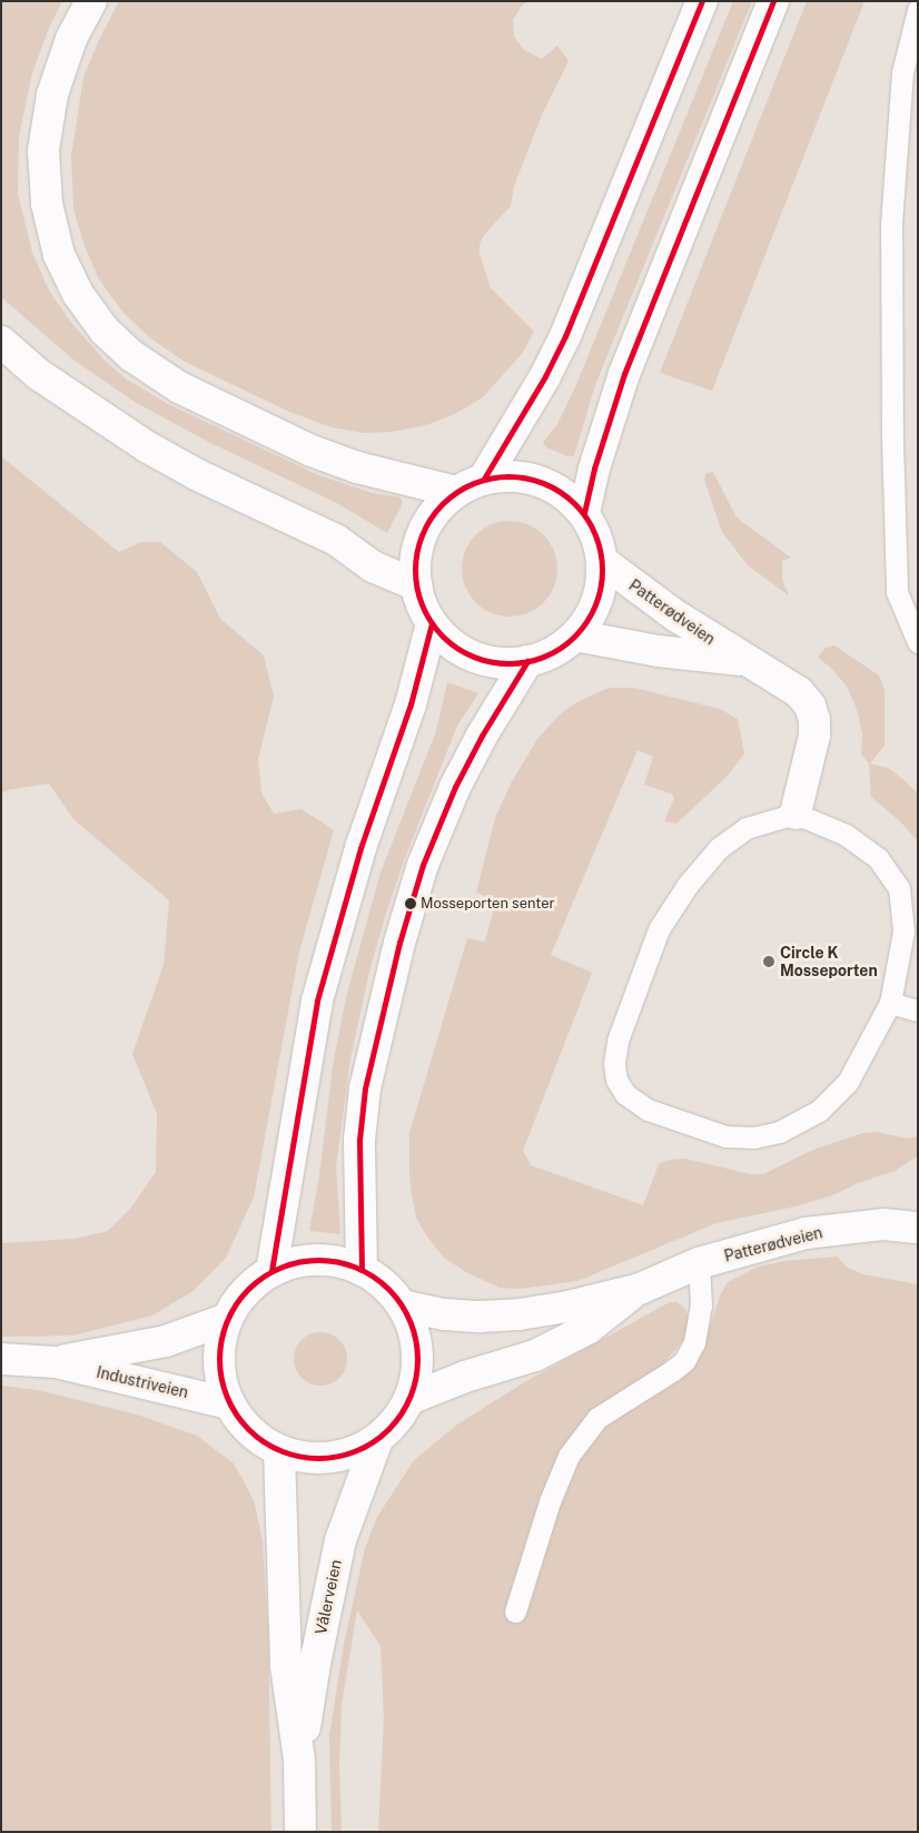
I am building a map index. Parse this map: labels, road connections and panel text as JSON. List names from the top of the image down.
{
  "streets": {
    "main road": ["Patterødveien", "Industriveien", "Vålerveien"]
  },
  "crossings": [
    ["Patterødveien", "Industriveien"],
    ["Patterødveien", "Vålerveien"],
    ["Industriveien", "Vålerveien"]
  ],
  "places": ["Mosseporten senter", "Circle K Mosseporten"]
}
